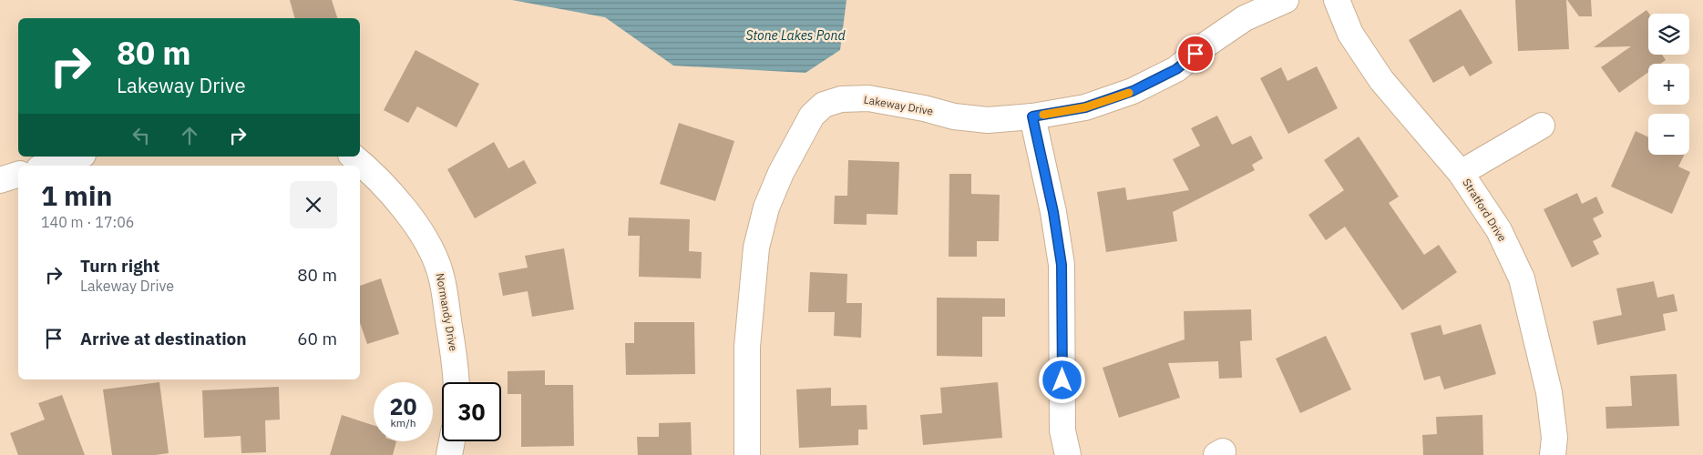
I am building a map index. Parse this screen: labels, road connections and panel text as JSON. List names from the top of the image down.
{
  "streets": {
    "street": ["Lakeway Drive", "Stratford Drive", "Normandy Drive"]
  },
  "water": ["Stone Lakes Pond"],
  "page": {
    "map_buttons": ["+", "−"],
    "turn": ["80 m", "Lakeway Drive"],
    "heading": ["1 min", "140 m · 17:06"],
    "list": [
      {
        "name": "Turn right",
        "note": "Lakeway Drive",
        "value": "80 m"
      },
      {
        "name": "Arrive at destination",
        "value": "60 m"
      }
    ],
    "speed": "20 km/h",
    "limit": "30"
  }
}
